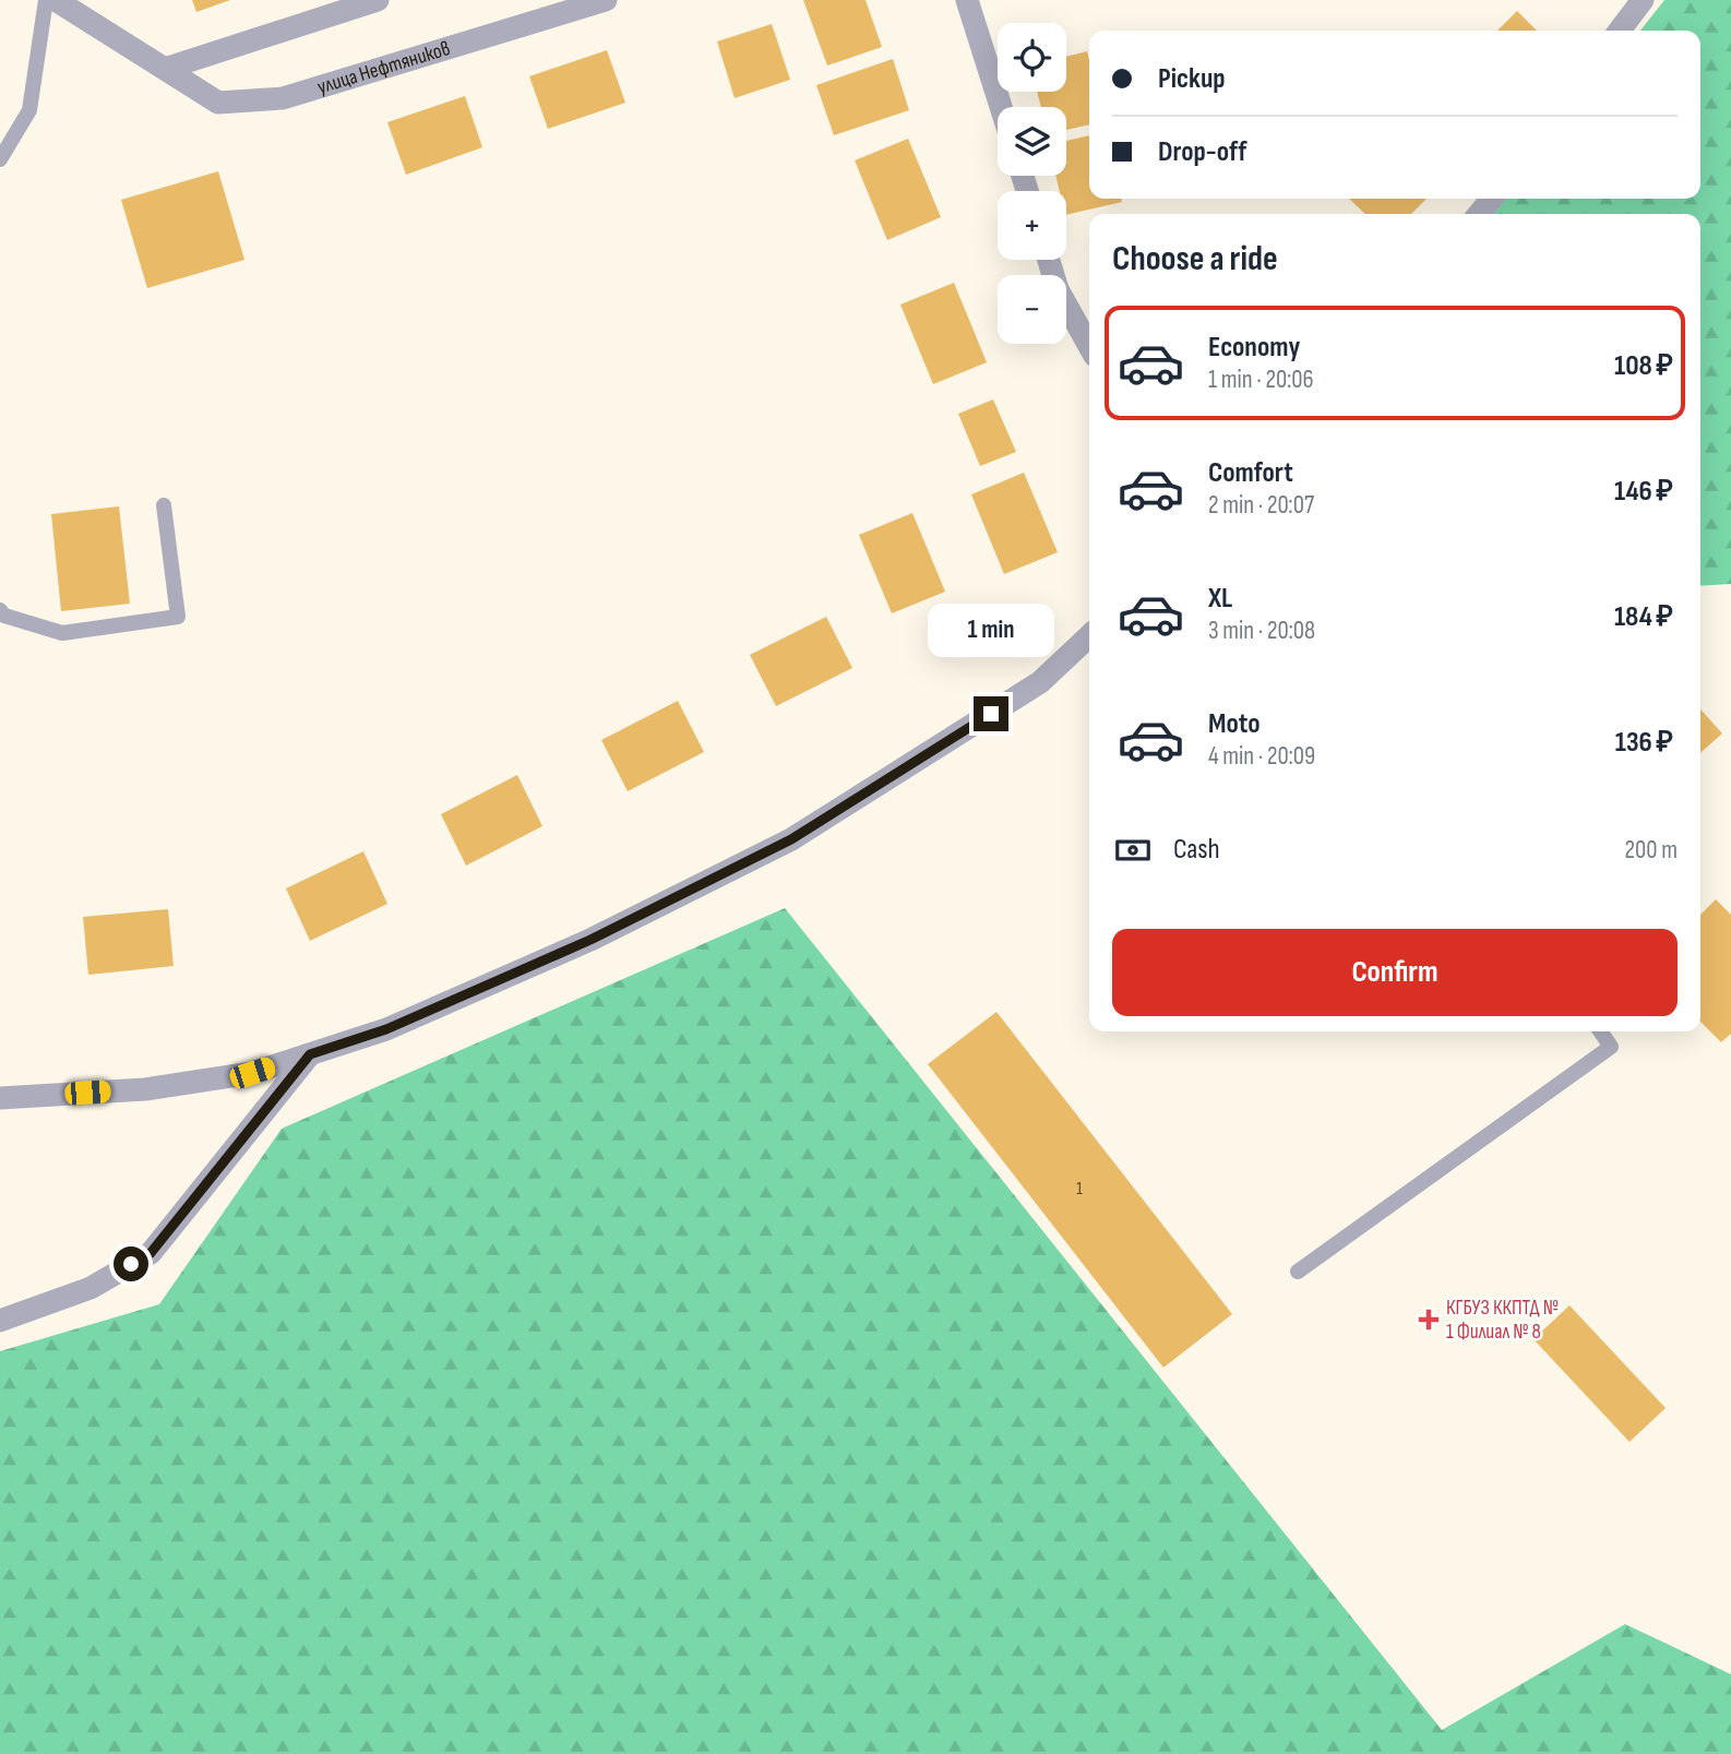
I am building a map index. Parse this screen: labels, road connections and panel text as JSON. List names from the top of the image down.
{
  "streets": {
    "street": ["улица Нефтяников"]
  },
  "places": {
    "health": ["КГБУЗ ККПТД № 1 Филиал № 8"]
  },
  "house_numbers": ["1"],
  "page": {
    "map_buttons": ["+", "−"],
    "banner": ["Pickup", "Drop-off"],
    "heading": "Choose a ride",
    "list": [
      {
        "name": "Economy",
        "note": "1 min · 20:06",
        "value": "108 ₽"
      },
      {
        "name": "Comfort",
        "note": "2 min · 20:07",
        "value": "146 ₽"
      },
      {
        "name": "XL",
        "note": "3 min · 20:08",
        "value": "184 ₽"
      },
      {
        "name": "Moto",
        "note": "4 min · 20:09",
        "value": "136 ₽"
      }
    ],
    "bubble": "1 min",
    "pay": ["Cash", "200 m"],
    "buttons": "Confirm"
  }
}
